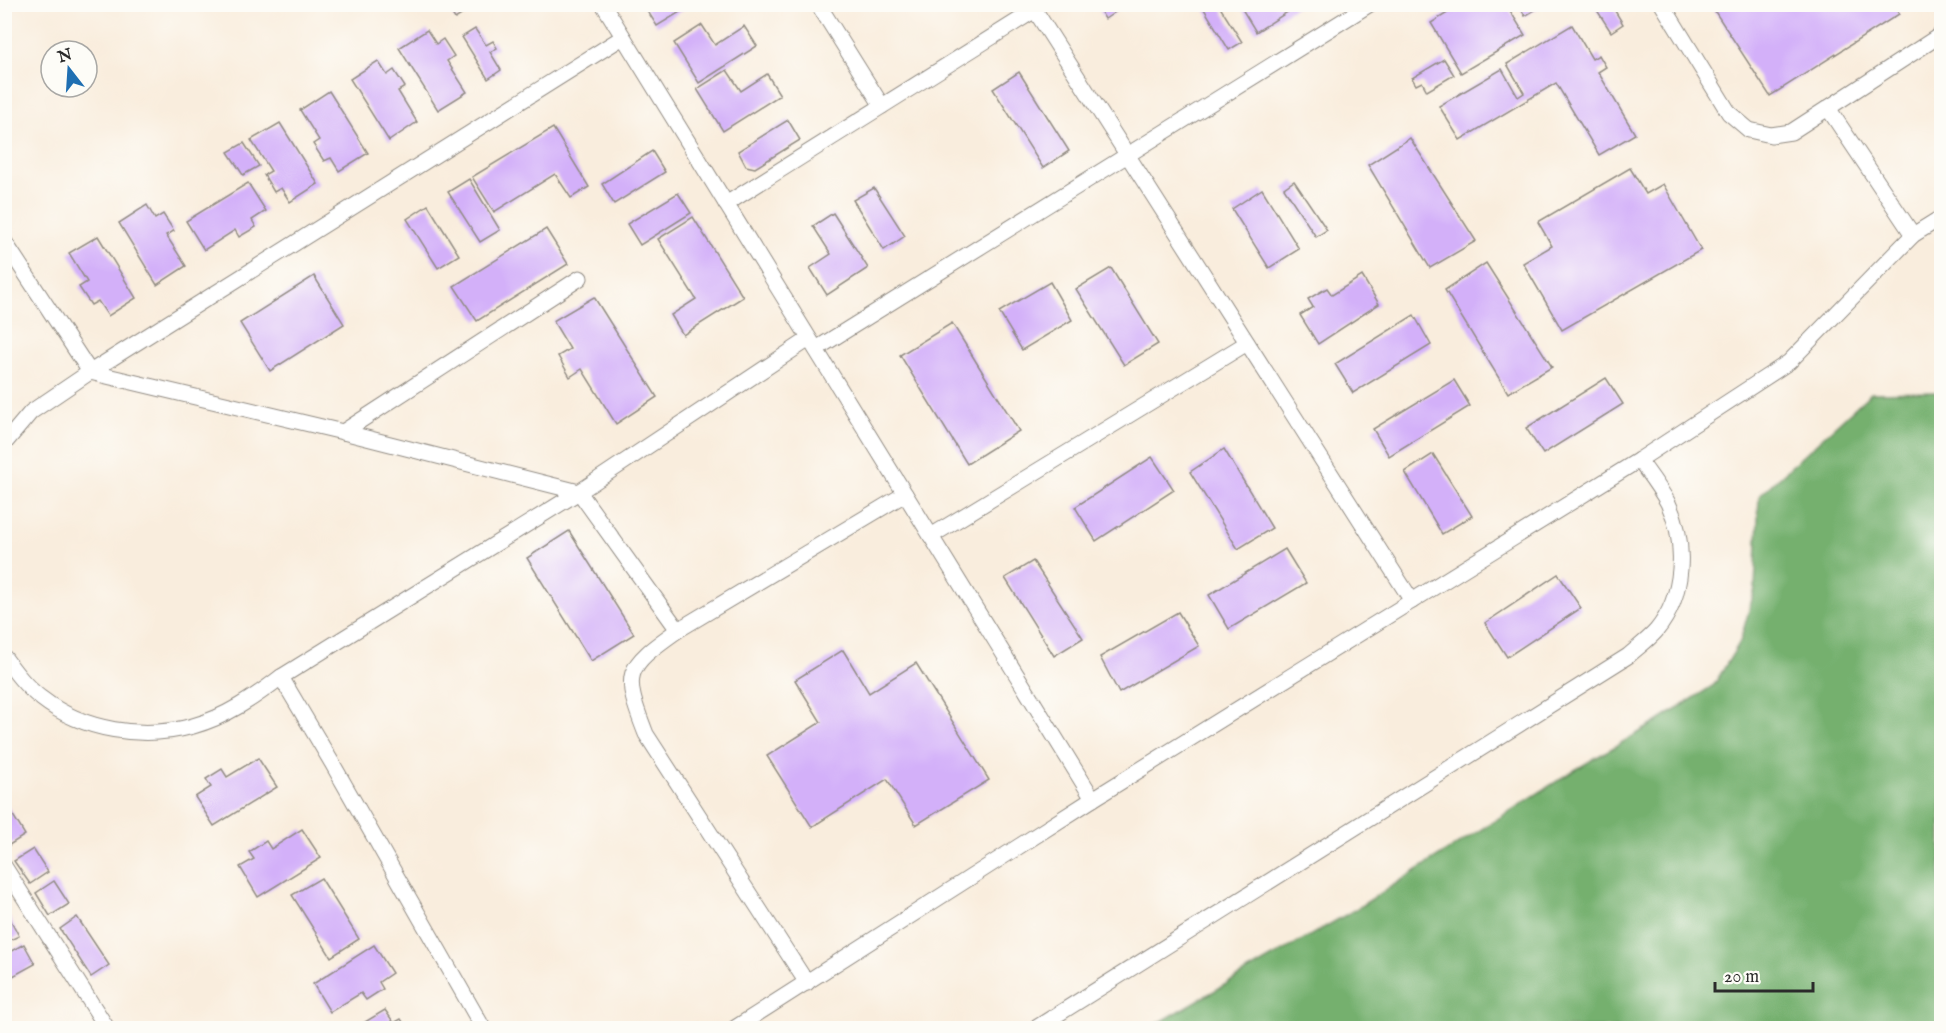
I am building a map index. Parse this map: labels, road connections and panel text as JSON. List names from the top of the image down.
{
  "scale_bar": "20 m",
  "north": "top"
}
